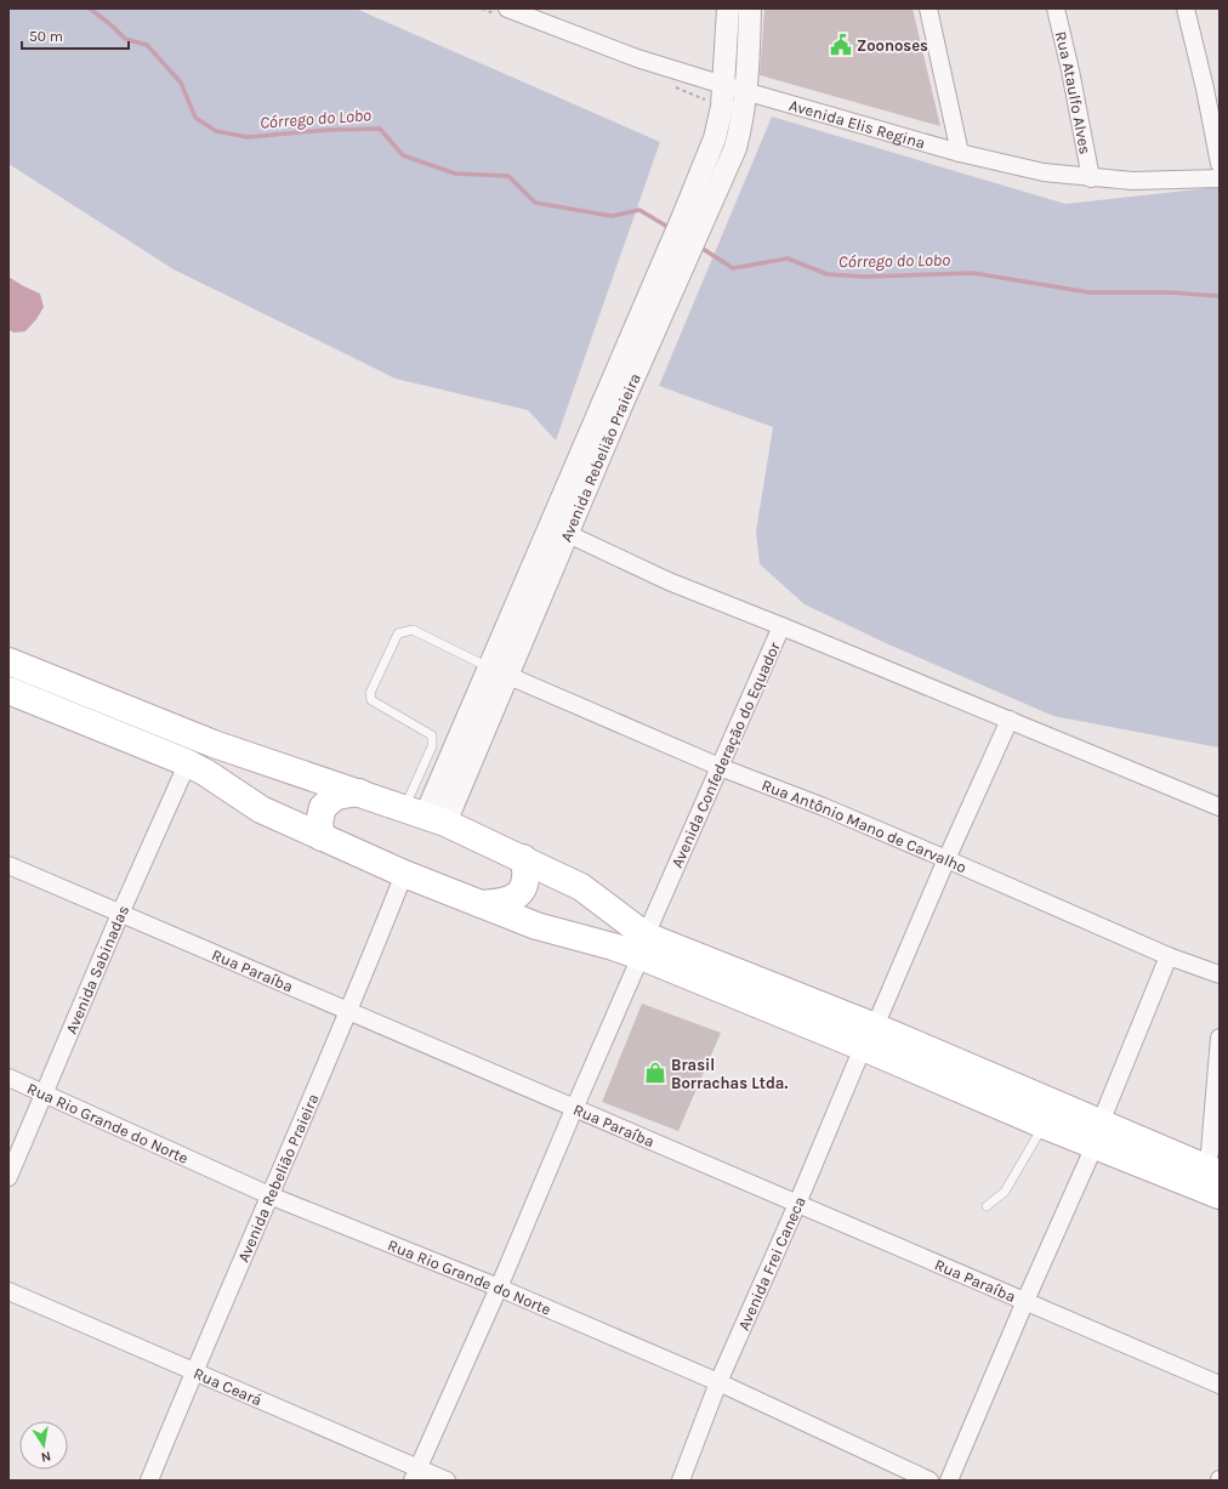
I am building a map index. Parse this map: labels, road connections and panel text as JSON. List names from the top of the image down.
{
  "streets": {
    "street": [
      "Rua Ataulfo Alves",
      "Avenida Elis Regina",
      "Avenida Rebelião Praieira",
      "Avenida Confederação do Equador",
      "Rua Antônio Mano de Carvalho",
      "Avenida Sabinadas",
      "Rua Paraíba",
      "Rua Rio Grande do Norte",
      "Avenida Frei Caneca",
      "Rua Ceará"
    ]
  },
  "crossings": [
    ["Rua Ataulfo Alves", "Avenida Elis Regina"],
    ["Avenida Elis Regina", "Avenida Rebelião Praieira"],
    ["Avenida Rebelião Praieira", "Avenida Confederação do Equador"],
    ["Avenida Rebelião Praieira", "Rua Antônio Mano de Carvalho"],
    ["Avenida Rebelião Praieira", "Rua Paraíba"],
    ["Avenida Rebelião Praieira", "Rua Rio Grande do Norte"],
    ["Avenida Rebelião Praieira", "Rua Ceará"],
    ["Avenida Confederação do Equador", "Rua Antônio Mano de Carvalho"],
    ["Avenida Confederação do Equador", "Rua Paraíba"],
    ["Avenida Confederação do Equador", "Rua Rio Grande do Norte"],
    ["Avenida Confederação do Equador", "Rua Ceará"],
    ["Rua Antônio Mano de Carvalho", "Avenida Frei Caneca"],
    ["Avenida Sabinadas", "Rua Paraíba"],
    ["Avenida Sabinadas", "Rua Rio Grande do Norte"],
    ["Rua Paraíba", "Avenida Frei Caneca"],
    ["Rua Rio Grande do Norte", "Avenida Frei Caneca"]
  ],
  "water": ["Córrego do Lobo"],
  "places": {
    "public building": ["Zoonoses"],
    "shop": ["Brasil Borrachas Ltda."]
  },
  "scale_bar": "50 m",
  "north": "bottom"
}
